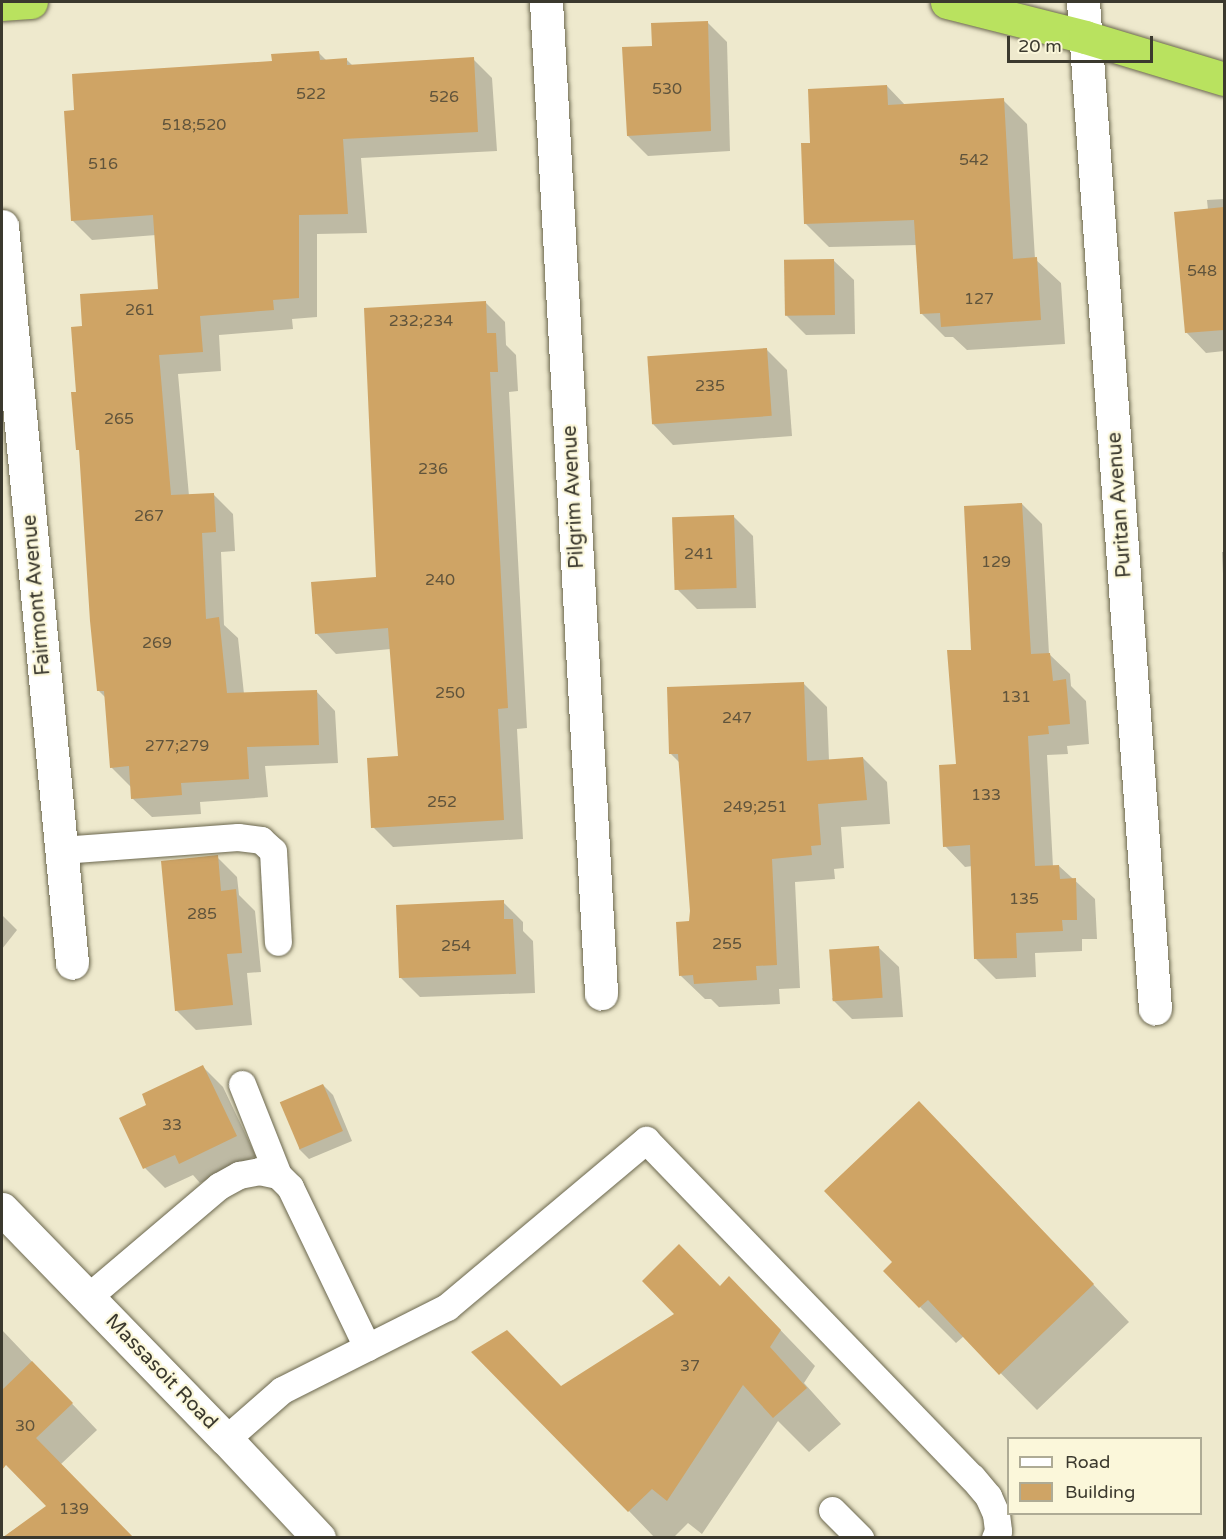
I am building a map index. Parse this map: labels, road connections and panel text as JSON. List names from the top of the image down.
{
  "streets": {
    "street": [
      "Pilgrim Avenue",
      "Puritan Avenue",
      "Fairmont Avenue",
      "Massasoit Road"
    ]
  },
  "house_numbers": [
    "530",
    "522",
    "526",
    "518;520",
    "542",
    "516",
    "548",
    "127",
    "261",
    "232;234",
    "235",
    "265",
    "236",
    "267",
    "241",
    "129",
    "240",
    "269",
    "250",
    "131",
    "247",
    "277;279",
    "133",
    "252",
    "249;251",
    "135",
    "285",
    "255",
    "254",
    "33",
    "37",
    "30",
    "139"
  ],
  "legend": ["Road", "Building"],
  "scale_bar": "20 m"
}
